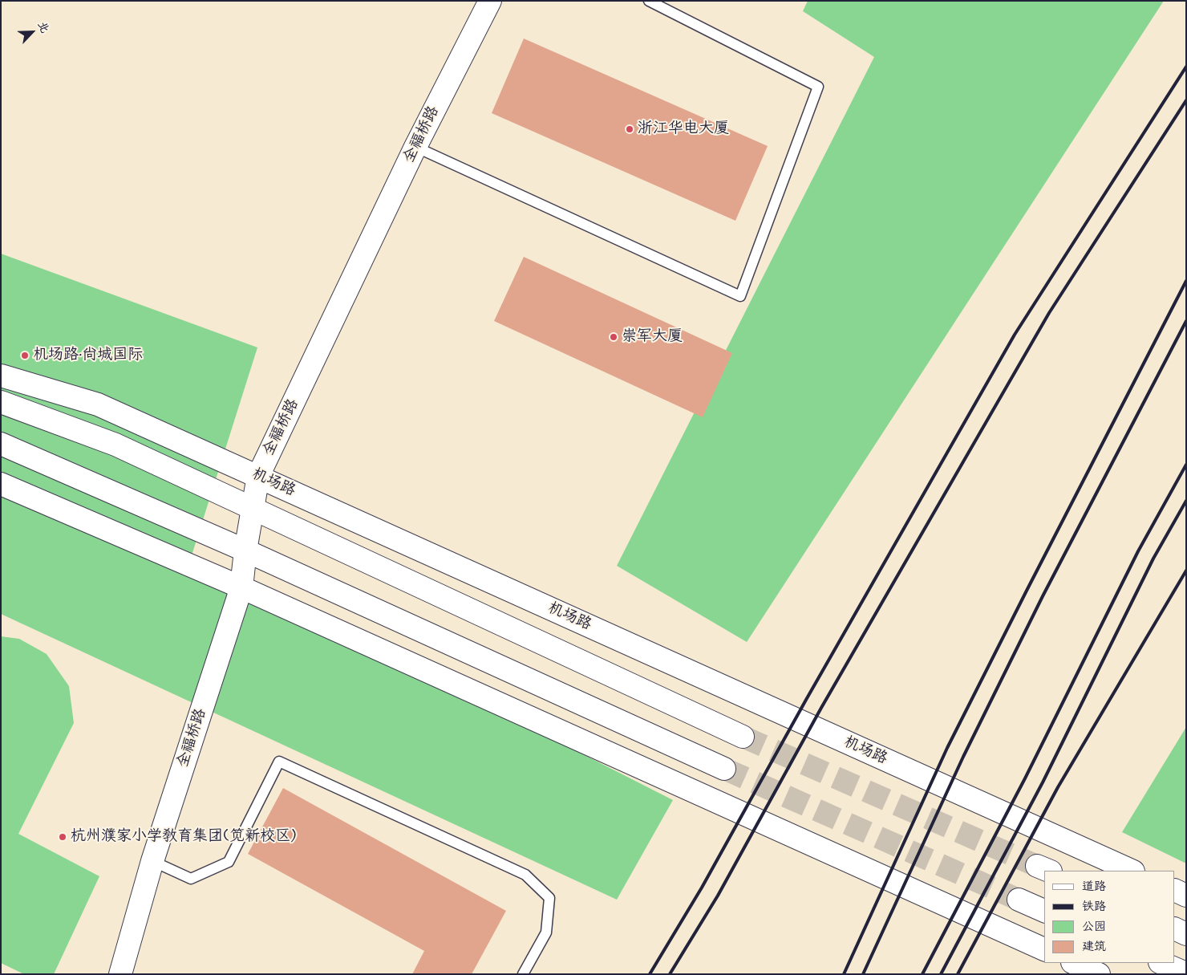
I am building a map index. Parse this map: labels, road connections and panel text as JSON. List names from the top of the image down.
{
  "streets": {
    "main road": ["全福桥路", "机场路"]
  },
  "crossings": [
    ["全福桥路", "机场路"]
  ],
  "places": [
    "浙江华电大厦",
    "崇军大厦",
    "机场路·尚城国际",
    "杭州濮家小学教育集团(笕新校区)"
  ],
  "legend": [
    "道路",
    "铁路",
    "公园",
    "建筑"
  ],
  "north": "top right"
}
